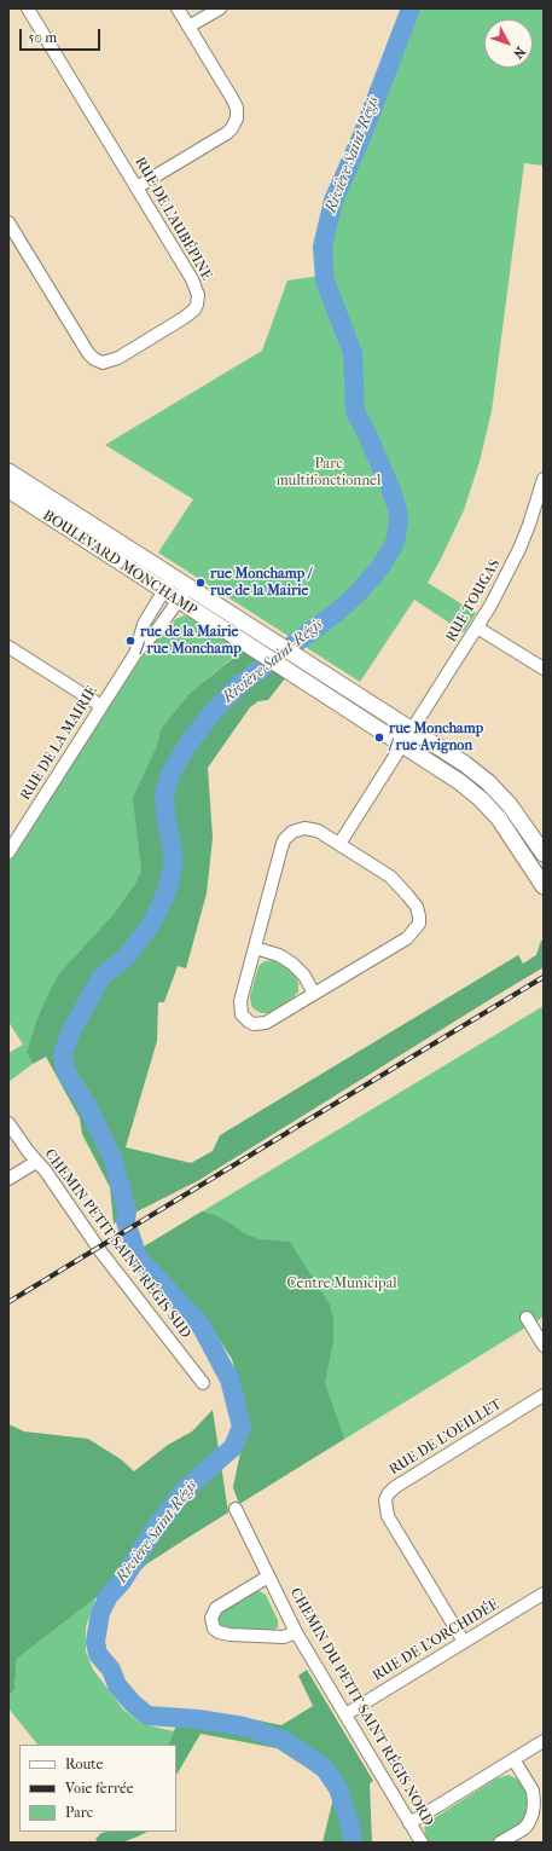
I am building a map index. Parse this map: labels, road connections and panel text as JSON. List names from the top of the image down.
{
  "streets": {
    "street": [
      "RUE DE L'AUBÉPINE",
      "BOULEVARD MONCHAMP",
      "RUE TOUGAS",
      "RUE DE LA MAIRIE",
      "CHEMIN PETIT-SAINT-RÉGIS SUD",
      "RUE DE L'OEILLET",
      "RUE DE L'ORCHIDÉE",
      "CHEMIN DU PETIT-SAINT-RÉGIS NORD"
    ]
  },
  "crossings": [
    ["BOULEVARD MONCHAMP", "RUE TOUGAS"],
    ["BOULEVARD MONCHAMP", "RUE DE LA MAIRIE"],
    ["RUE DE L'OEILLET", "RUE DE L'ORCHIDÉE"],
    ["RUE DE L'ORCHIDÉE", "CHEMIN DU PETIT-SAINT-RÉGIS NORD"]
  ],
  "water": ["Rivière Saint-Régis"],
  "parks": ["Parc multifonctionnel", "Centre Municipal"],
  "places": ["rue Monchamp / rue de la Mairie", "rue de la Mairie / rue Monchamp", "rue Monchamp / rue Avignon"],
  "legend": ["Route", "Voie ferrée", "Parc"],
  "scale_bar": "50 m",
  "north": "bottom right"
}
